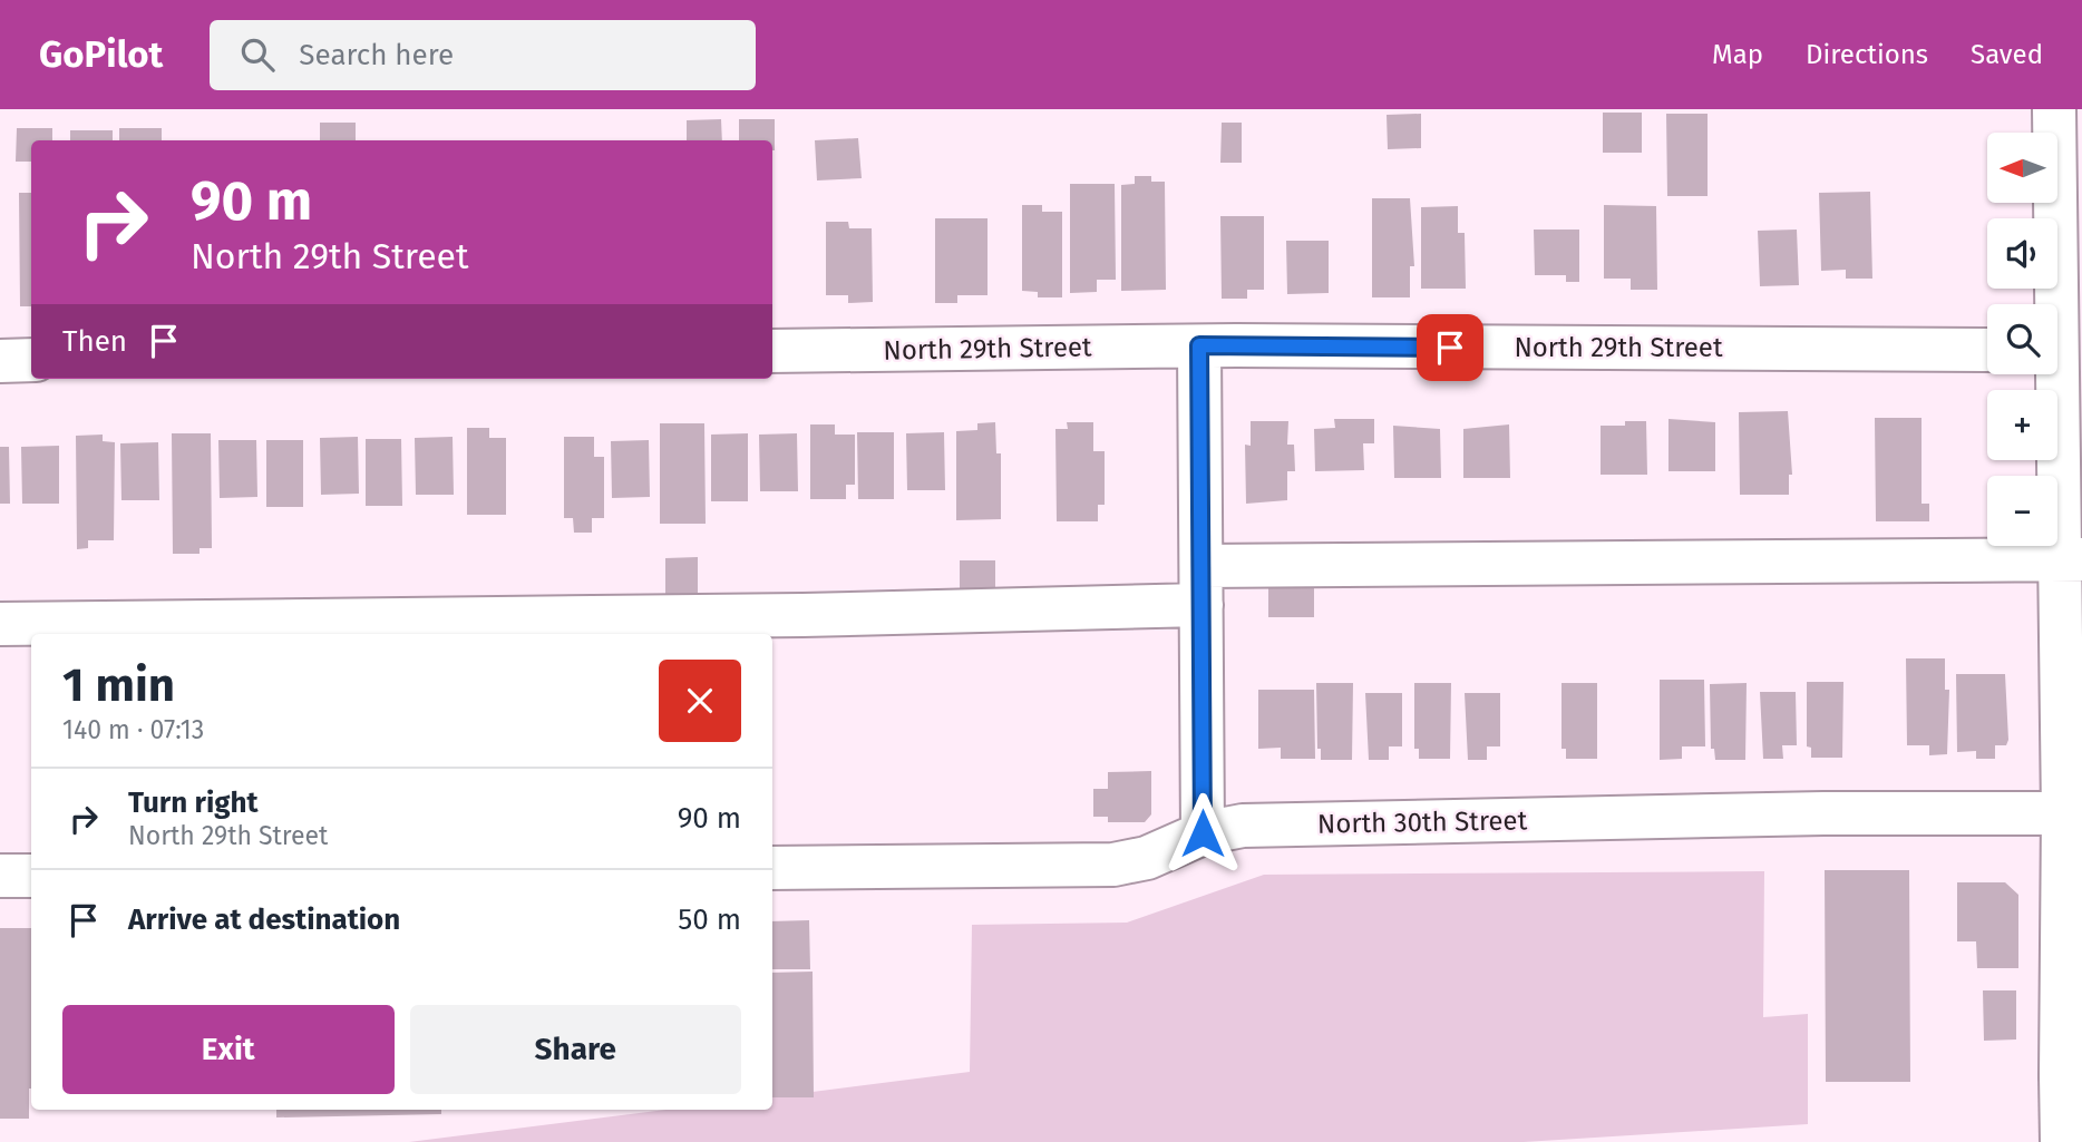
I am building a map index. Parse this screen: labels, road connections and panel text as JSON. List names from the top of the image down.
{
  "streets": {
    "street": ["North 29th Street", "North 30th Street"]
  },
  "north": "left",
  "page": {
    "header": "GoPilot",
    "search": "Search here",
    "nav": ["Map", "Directions", "Saved"],
    "map_buttons": ["+", "−"],
    "turn": ["90 m", "North 29th Street"],
    "then": "Then",
    "heading": ["1 min", "140 m · 07:13"],
    "list": [
      {
        "name": "Turn right",
        "note": "North 29th Street",
        "value": "90 m"
      },
      {
        "name": "Arrive at destination",
        "value": "50 m"
      }
    ],
    "buttons": ["Exit", "Share"]
  }
}
